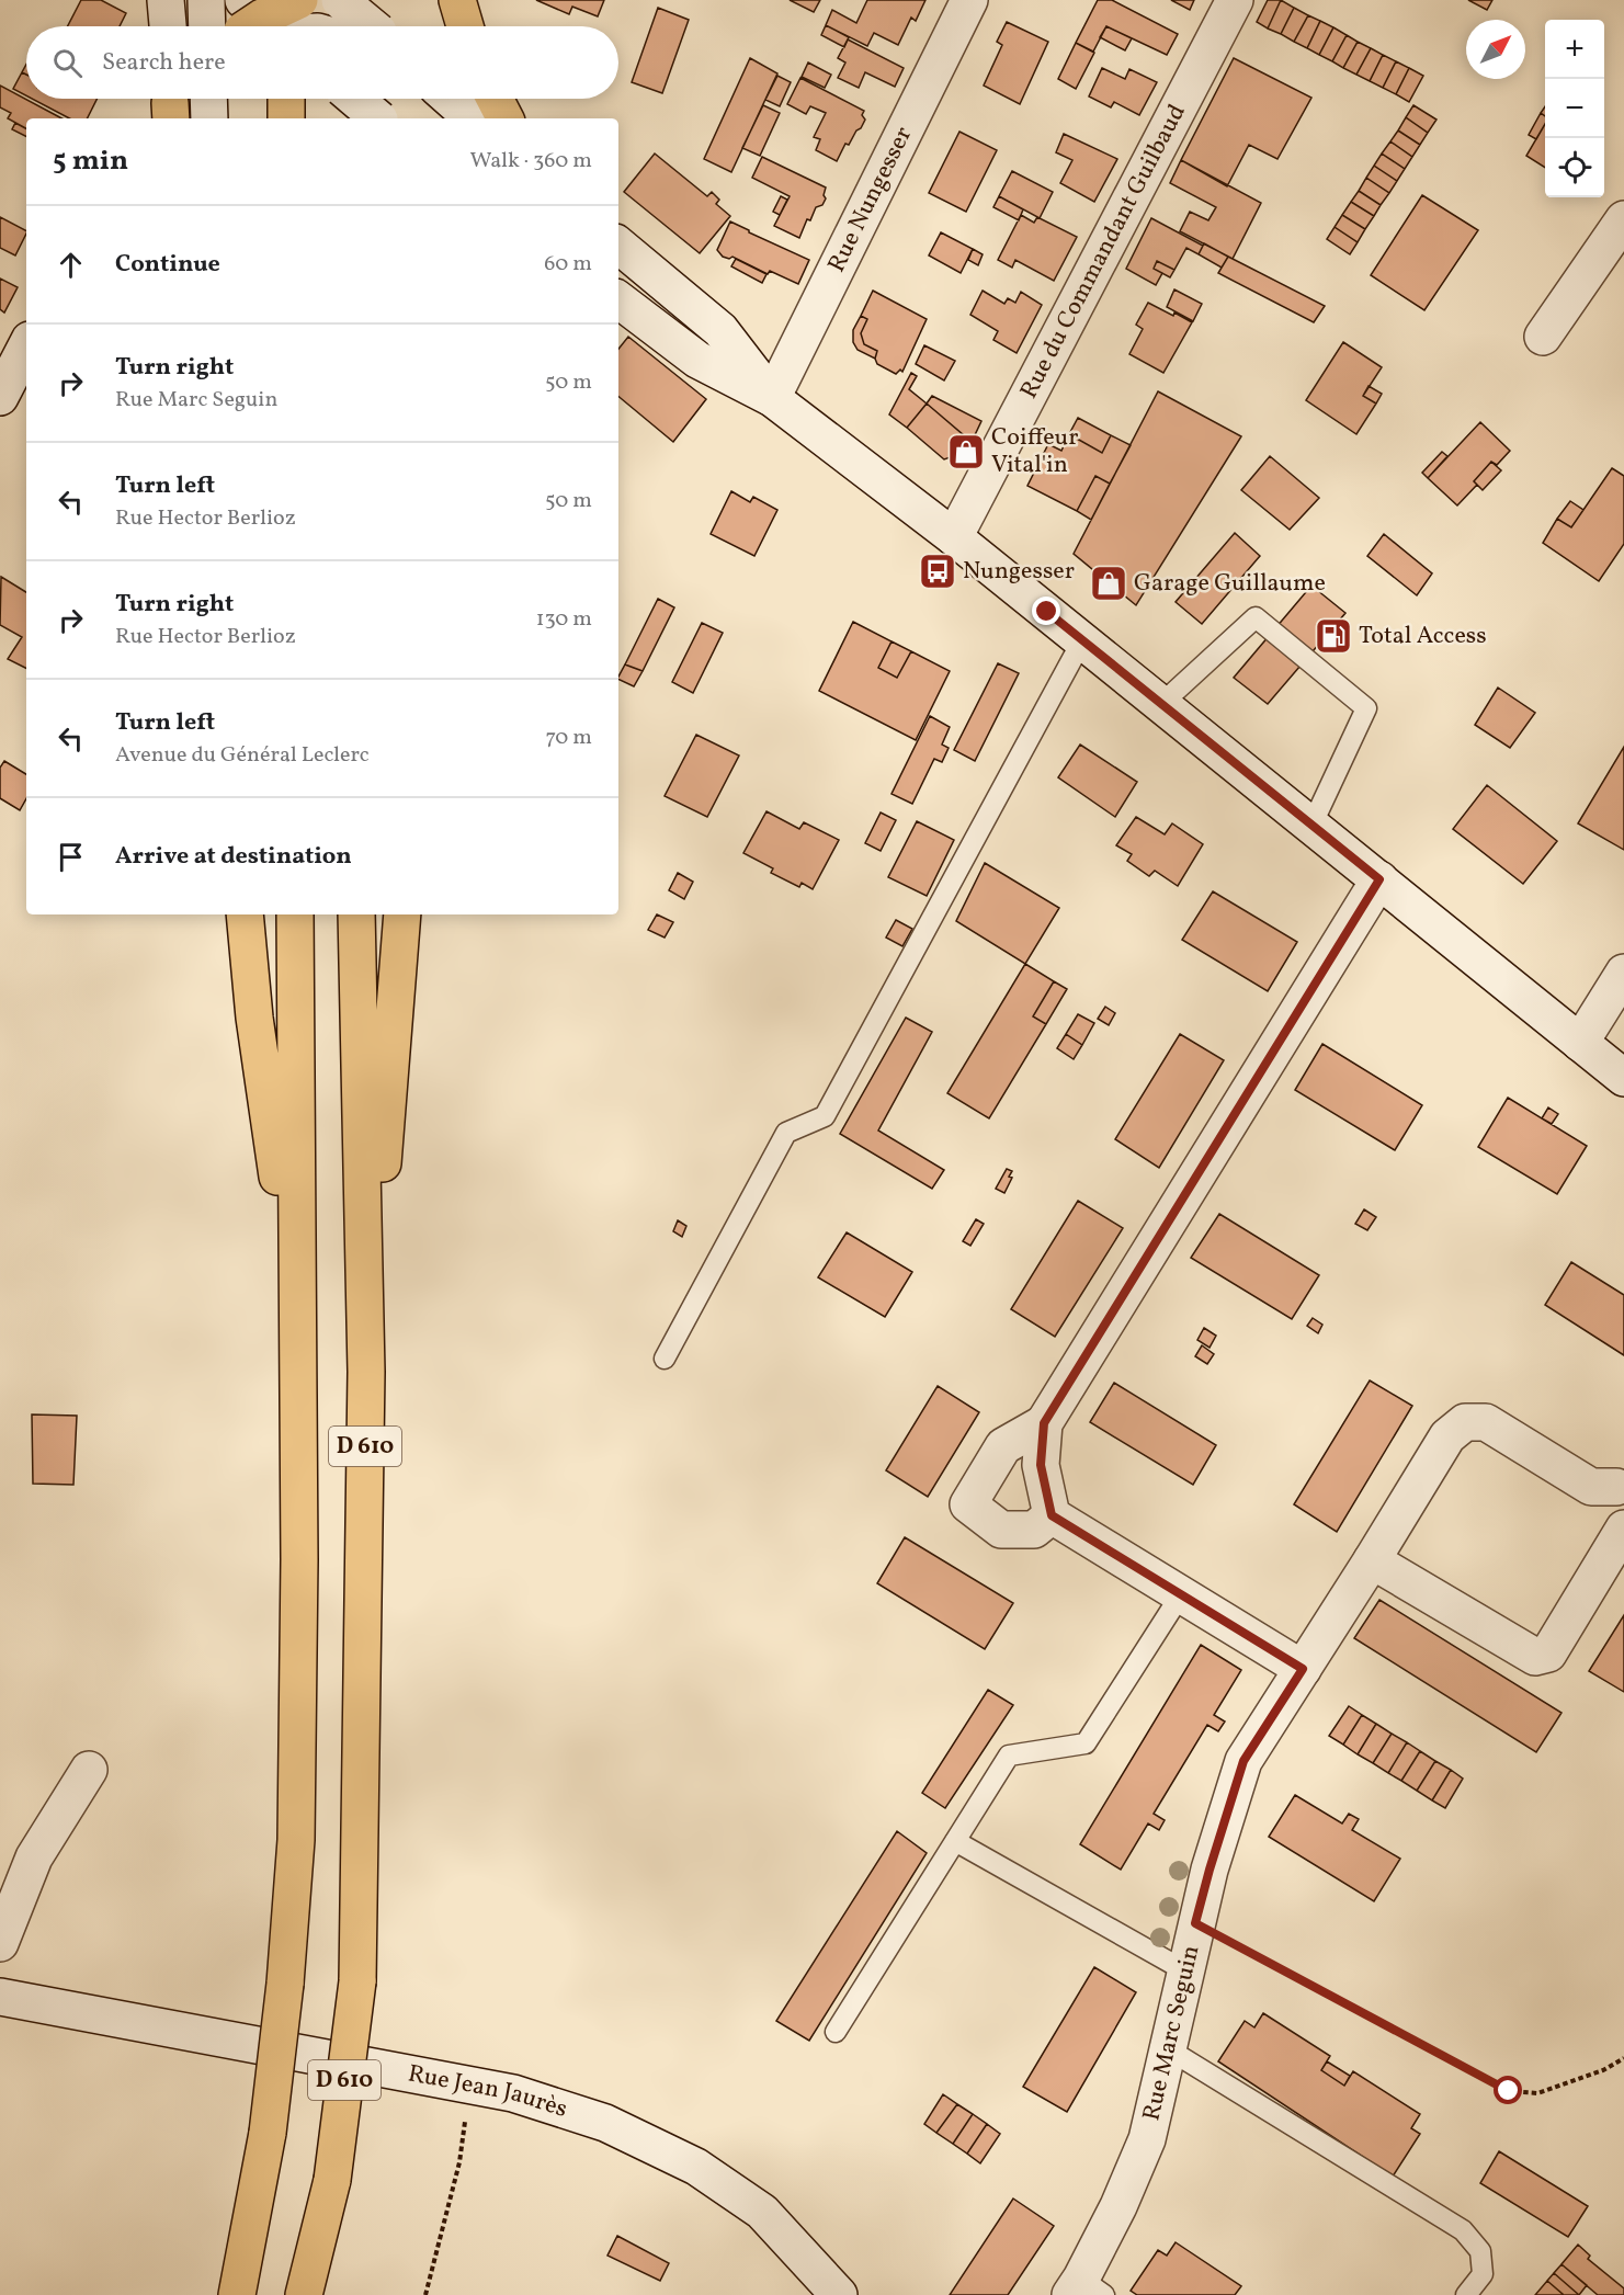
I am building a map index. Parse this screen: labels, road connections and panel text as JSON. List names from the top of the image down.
{
  "streets": {
    "highway": ["D 610"],
    "street": [
      "Rue Nungesser",
      "Rue du Commandant Guilbaud",
      "Rue Marc Seguin",
      "Rue Jean Jaurès"
    ]
  },
  "places": {
    "shop": ["Coiffeur Vital'in", "Garage Guillaume"],
    "bus stop": ["Nungesser"],
    "fuel station": ["Total Access"]
  },
  "north": "top right",
  "page": {
    "map_buttons": ["+", "−"],
    "search": "Search here",
    "heading": ["5 min", "Walk · 360 m"],
    "list": [
      ["Continue", "60 m"],
      ["Turn right", "Rue Marc Seguin", "50 m"],
      ["Turn left", "Rue Hector Berlioz", "50 m"],
      ["Turn right", "Rue Hector Berlioz", "130 m"],
      ["Turn left", "Avenue du Général Leclerc", "70 m"],
      "Arrive at destination"
    ]
  }
}
